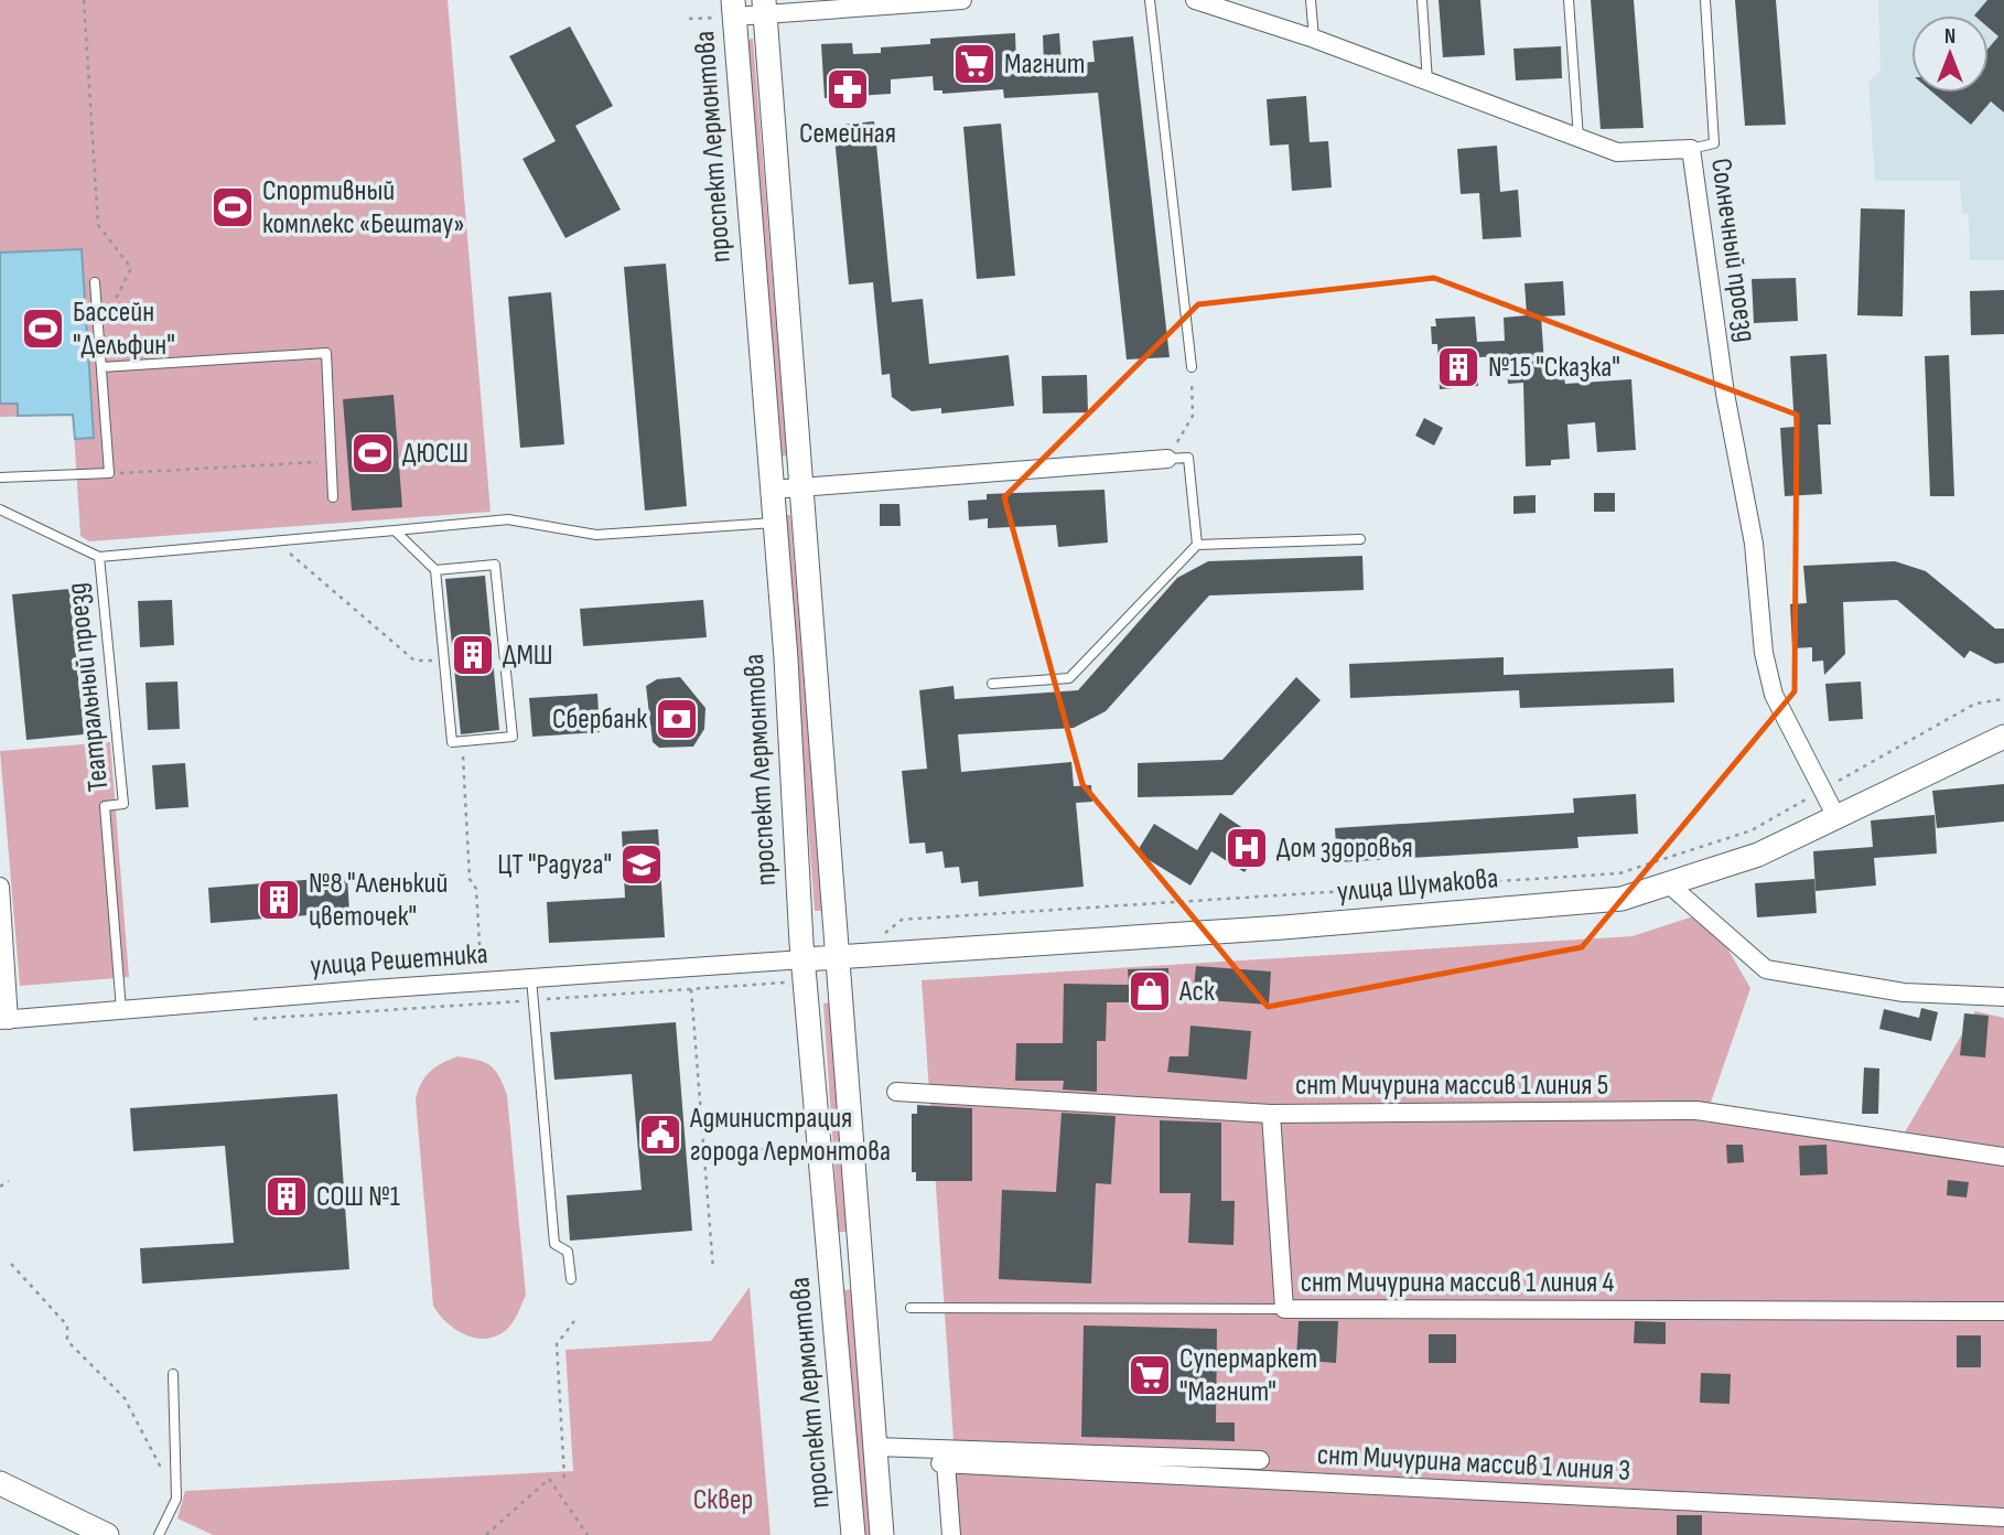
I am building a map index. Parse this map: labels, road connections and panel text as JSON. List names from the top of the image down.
{
  "streets": {
    "street": [
      "проспект Лермонтова",
      "Солнечный проезд",
      "улица Шумакова",
      "улица Решетника",
      "снт Мичурина массив 1 линия 5",
      "снт Мичурина массив 1 линия 4",
      "снт Мичурина массив 1 линия 3"
    ],
    "lane": ["Театральный проезд"]
  },
  "crossings": [
    ["проспект Лермонтова", "Театральный проезд"],
    ["проспект Лермонтова", "улица Шумакова"],
    ["проспект Лермонтова", "улица Решетника"],
    ["Солнечный проезд", "улица Шумакова"],
    ["Театральный проезд", "улица Решетника"],
    ["улица Шумакова", "улица Решетника"]
  ],
  "parks": ["Сквер"],
  "places": {
    "supermarket": ["Магнит", "Супермаркет \"Магнит\""],
    "pharmacy": ["Семейная"],
    "sports": ["Спортивный комплекс «Бештау»", "Бассейн \"Дельфин\"", "ДЮСШ"],
    "building": [
      "№15 \"Сказка\"",
      "ДМШ",
      "№8 \"Аленький цветочек\"",
      "СОШ №1"
    ],
    "bank": ["Сбербанк"],
    "hospital": ["Дом здоровья"],
    "school or university": ["ЦТ \"Радуга\""],
    "shop": ["Аск"],
    "public building": ["Администрация города Лермонтова"]
  },
  "north": "top"
}
